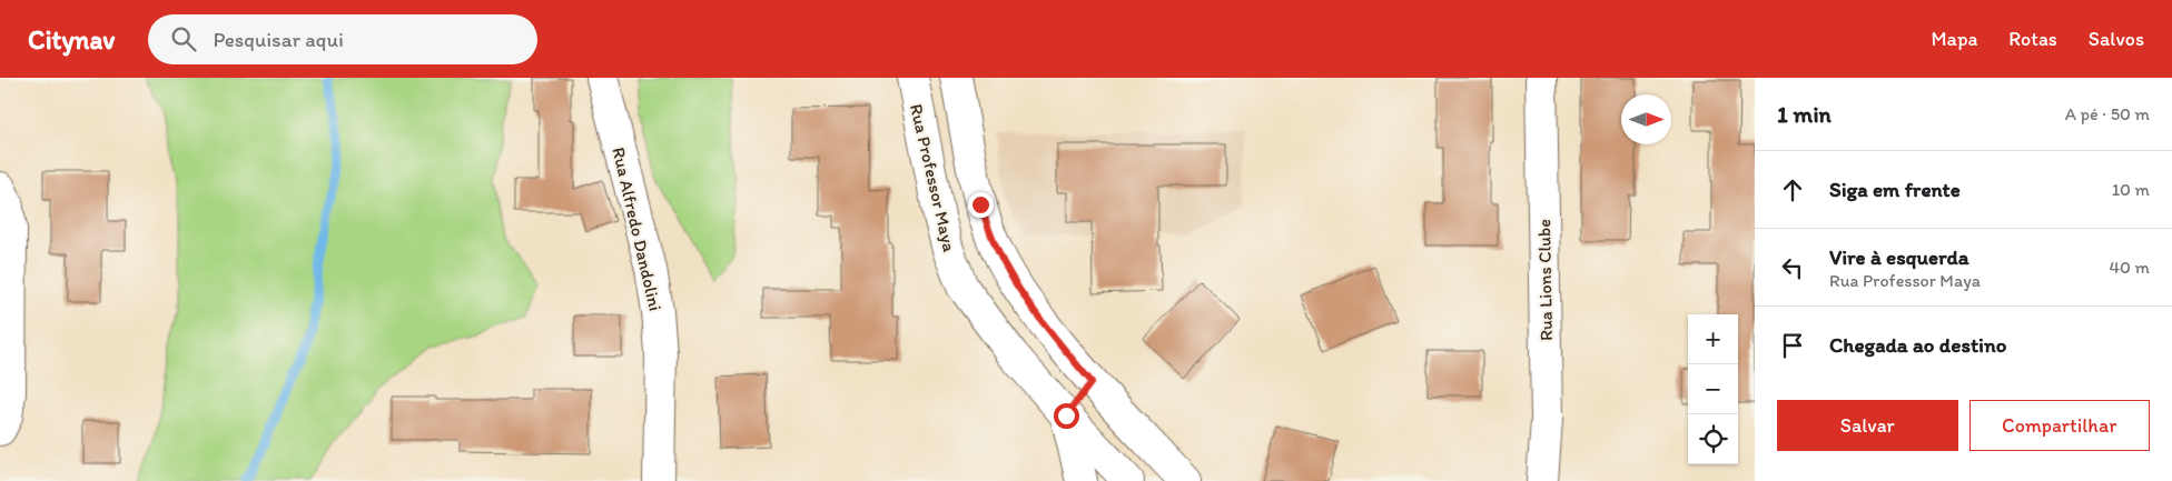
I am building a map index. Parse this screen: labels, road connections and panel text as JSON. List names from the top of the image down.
{
  "streets": {
    "street": ["Rua Professor Maya", "Rua Alfredo Dandolini", "Rua Lions Clube"]
  },
  "north": "right",
  "page": {
    "header": "Citynav",
    "search": "Pesquisar aqui",
    "nav": ["Mapa", "Rotas", "Salvos"],
    "heading": ["1 min", "A pé · 50 m"],
    "list": [
      ["Siga em frente", "10 m"],
      ["Vire à esquerda", "Rua Professor Maya", "40 m"],
      "Chegada ao destino"
    ],
    "map_buttons": ["+", "−"],
    "buttons": ["Salvar", "Compartilhar"]
  }
}
